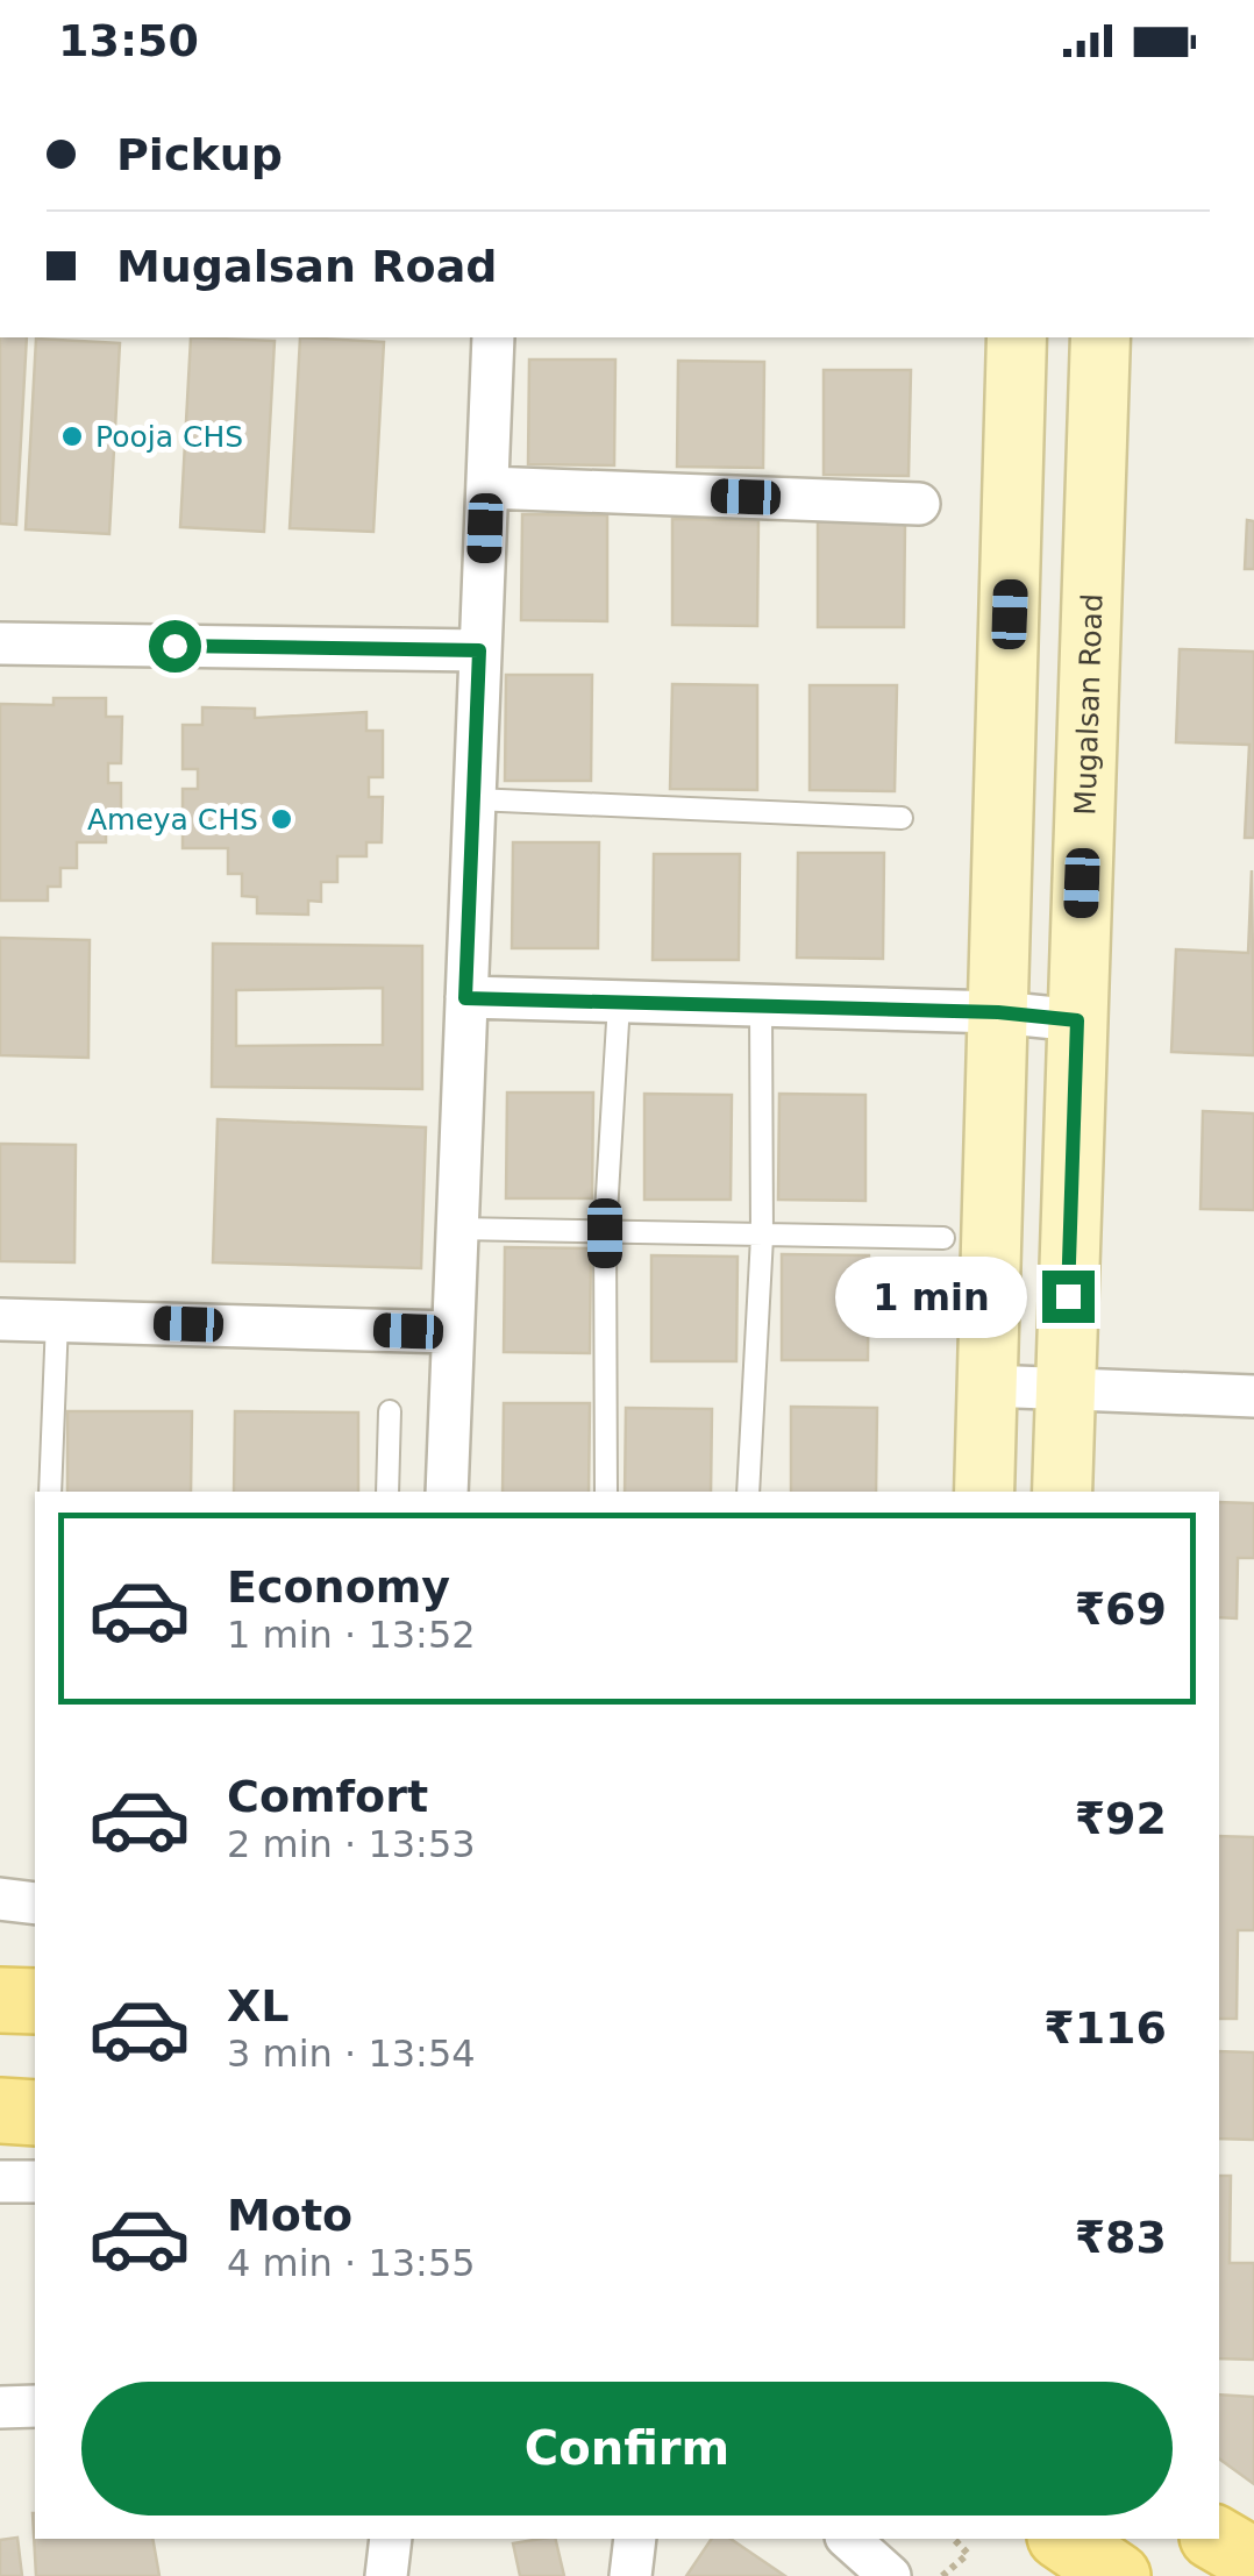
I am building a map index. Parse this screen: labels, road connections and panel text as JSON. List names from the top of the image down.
{
  "streets": {
    "main road": ["Mugalsan Road"]
  },
  "places": ["Pooja CHS", "Ameya CHS"],
  "page": {
    "status": "13:50",
    "banner": ["Pickup", "Mugalsan Road"],
    "bubble": "1 min",
    "list": [
      {
        "name": "Economy",
        "note": "1 min · 13:52",
        "value": "₹69"
      },
      {
        "name": "Comfort",
        "note": "2 min · 13:53",
        "value": "₹92"
      },
      {
        "name": "XL",
        "note": "3 min · 13:54",
        "value": "₹116"
      },
      {
        "name": "Moto",
        "note": "4 min · 13:55",
        "value": "₹83"
      }
    ],
    "buttons": "Confirm"
  }
}
